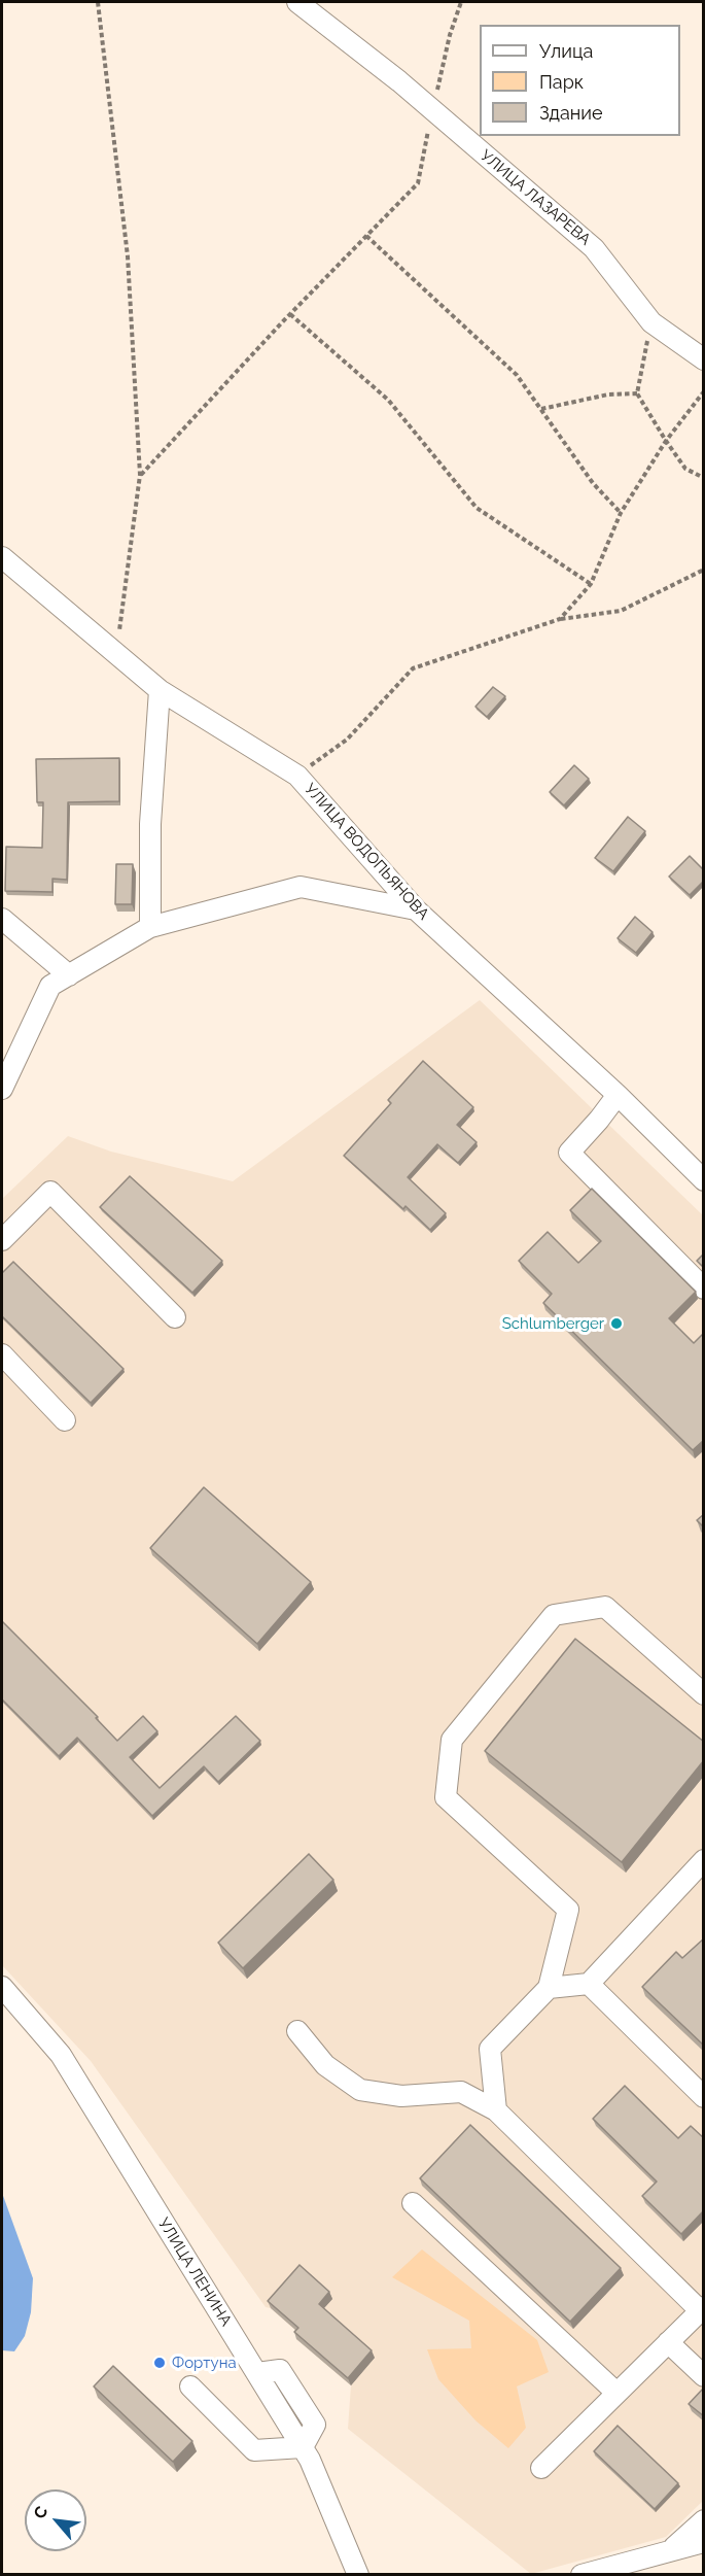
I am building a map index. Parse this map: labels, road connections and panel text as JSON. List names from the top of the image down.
{
  "streets": {
    "street": ["УЛИЦА ЛАЗАРЕВА", "УЛИЦА ВОДОПЬЯНОВА", "УЛИЦА ЛЕНИНА"]
  },
  "places": ["Schlumberger", "Фортуна"],
  "legend": ["Улица", "Парк", "Здание"],
  "north": "top left"
}
